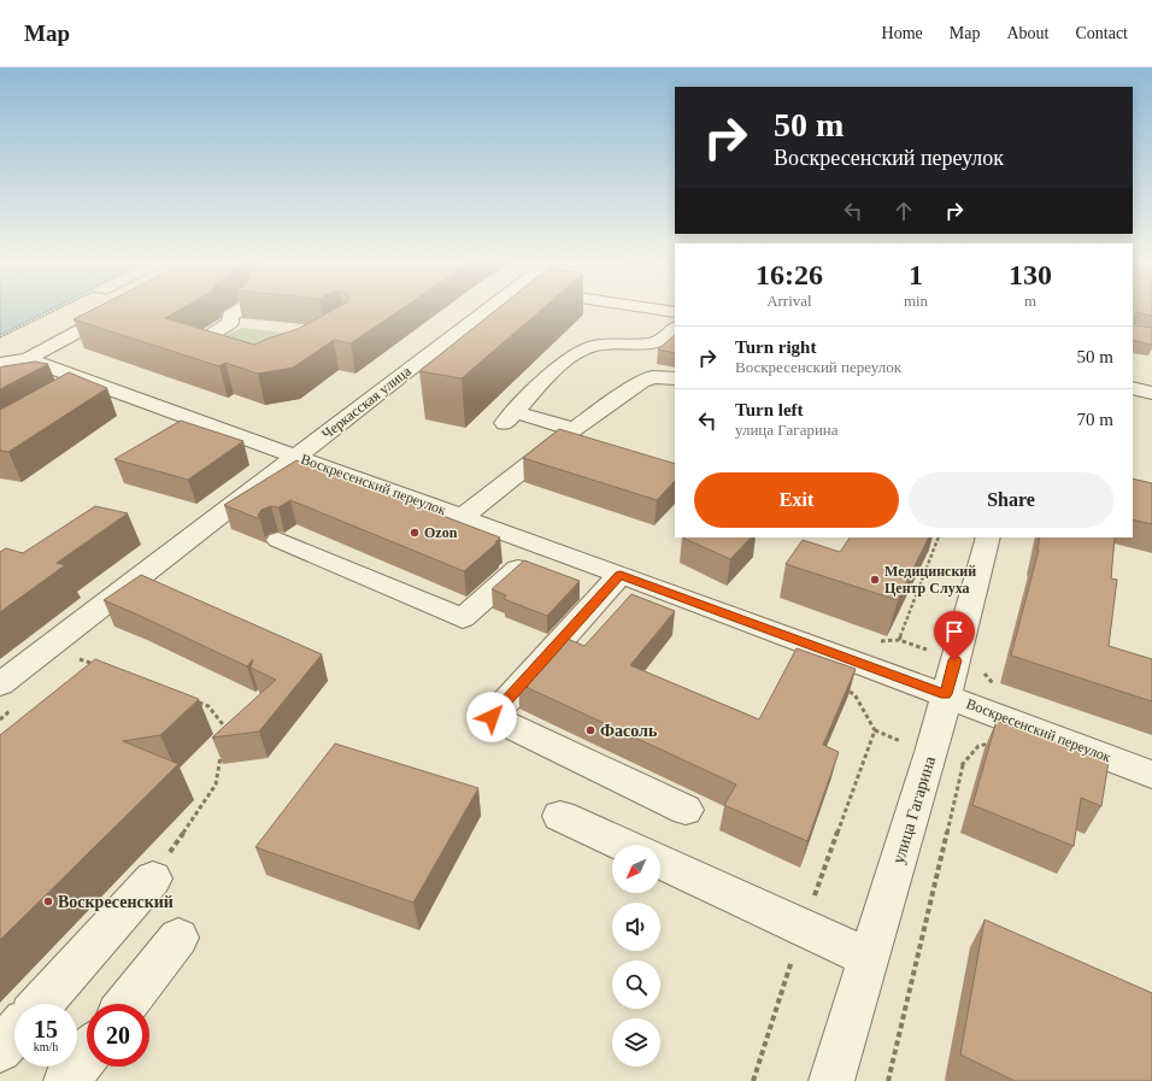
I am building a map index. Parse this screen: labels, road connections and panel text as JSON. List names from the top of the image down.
{
  "streets": {
    "street": ["Черкасская улица", "Воскресенский переулок", "улица Гагарина"]
  },
  "crossings": [
    ["Черкасская улица", "Воскресенский переулок"],
    ["Воскресенский переулок", "улица Гагарина"]
  ],
  "places": [
    "Ozon",
    "Медицинский Центр Слуха",
    "Фасоль",
    "Воскресенский"
  ],
  "north": "bottom left",
  "page": {
    "header": "Map",
    "nav": [
      "Home",
      "Map",
      "About",
      "Contact"
    ],
    "turn": ["50 m", "Воскресенский переулок"],
    "eta": [
      "16:26",
      "Arrival",
      "1",
      "min",
      "130",
      "m"
    ],
    "list": [
      {
        "name": "Turn right",
        "note": "Воскресенский переулок",
        "value": "50 m"
      },
      {
        "name": "Turn left",
        "note": "улица Гагарина",
        "value": "70 m"
      }
    ],
    "buttons": ["Exit", "Share"],
    "speed": "15 km/h",
    "limit": "20"
  }
}
